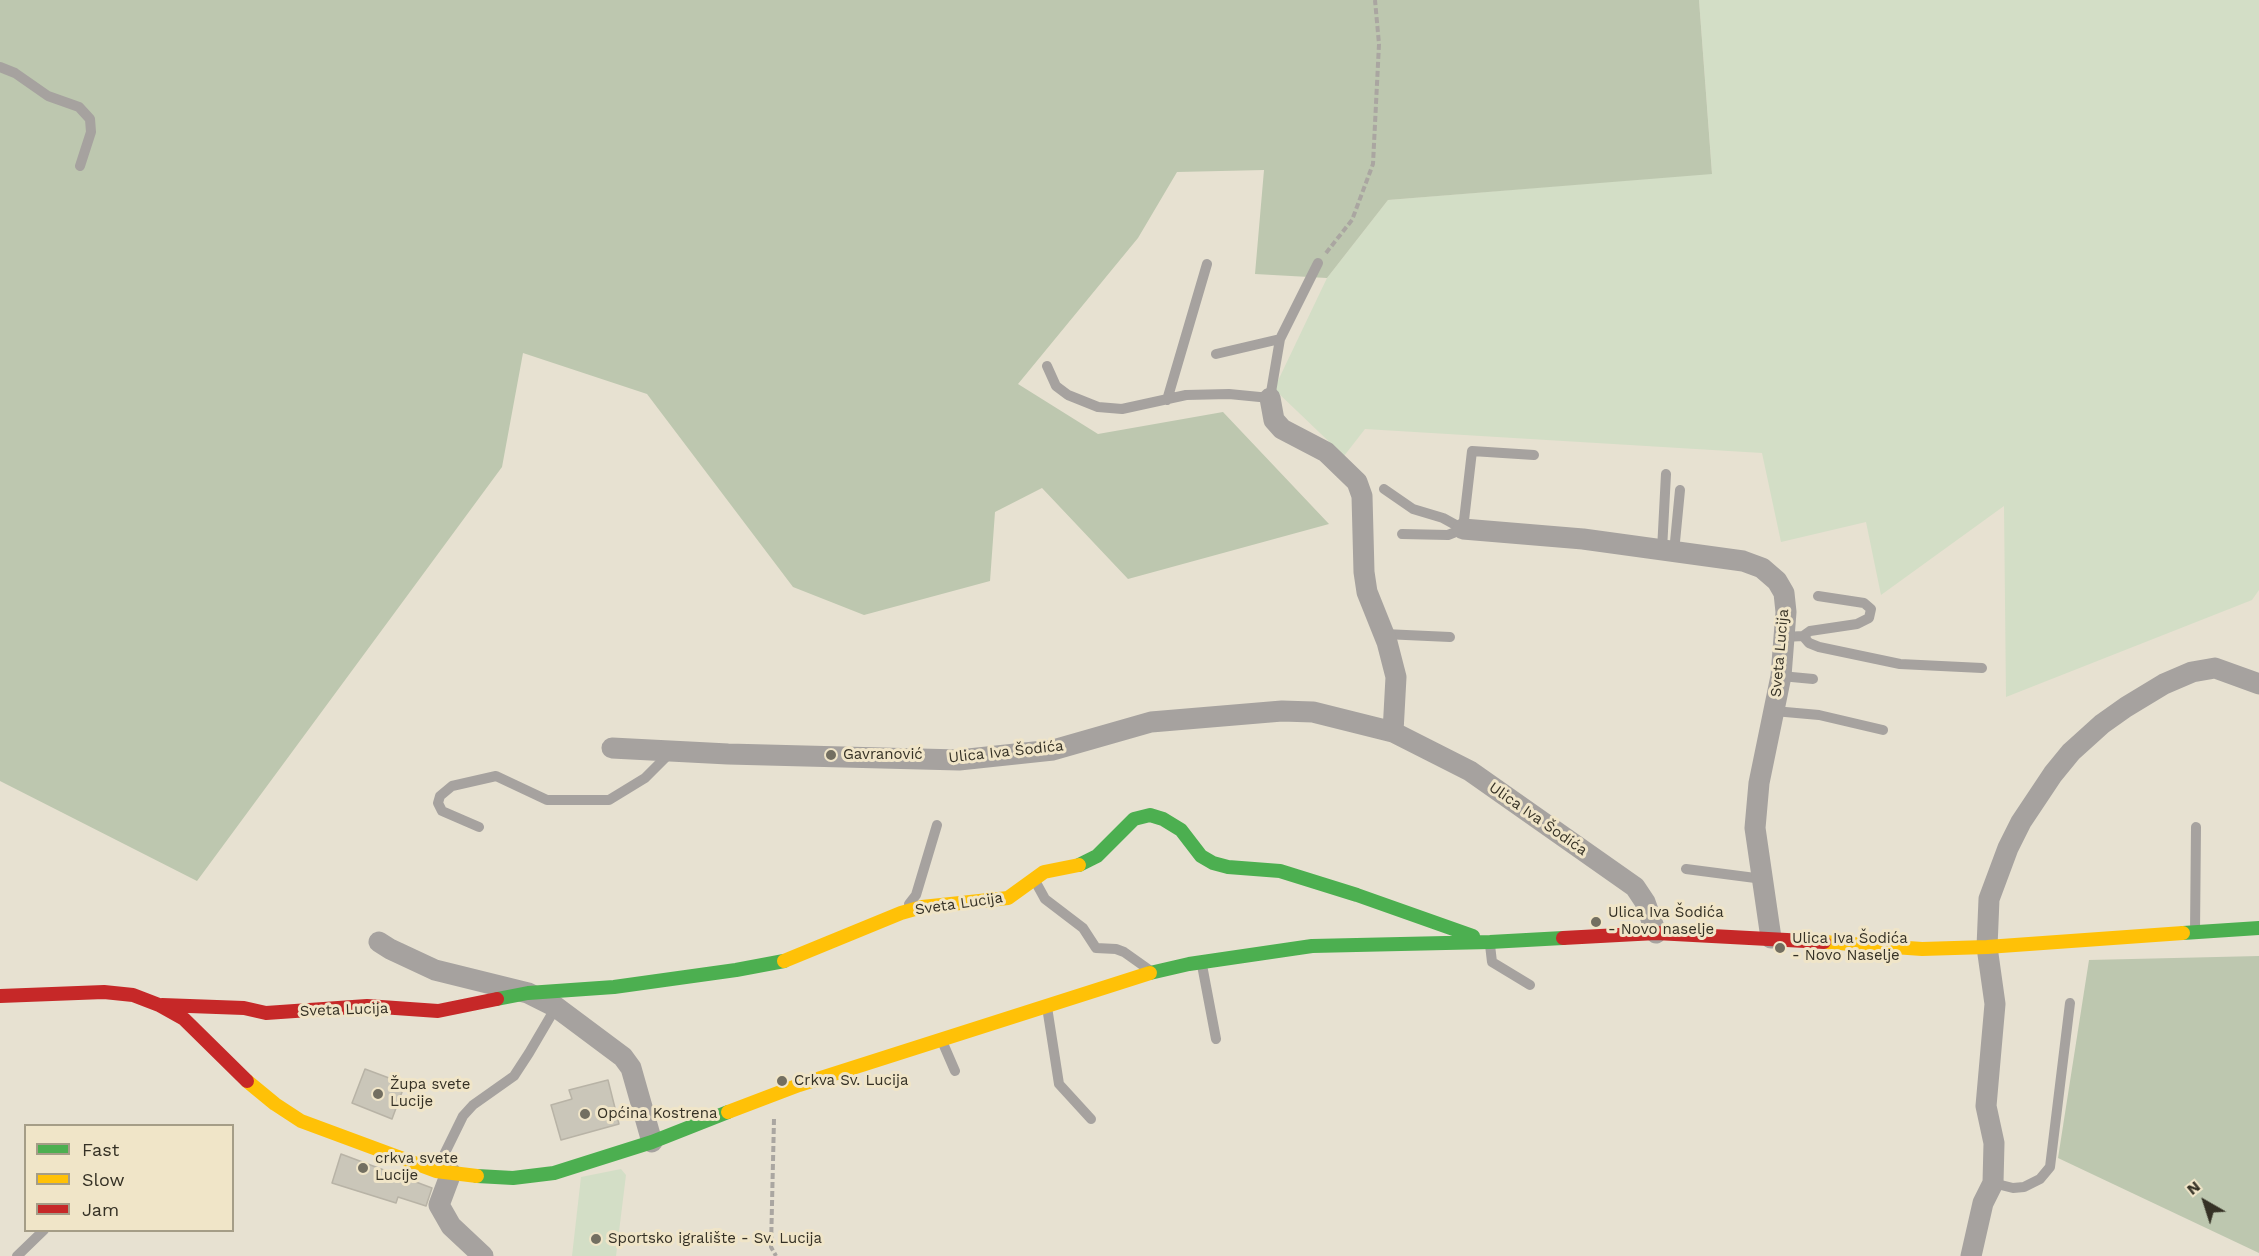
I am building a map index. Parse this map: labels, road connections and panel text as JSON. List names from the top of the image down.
{
  "streets": {
    "street": ["Sveta Lucija", "Ulica Iva Šodića"]
  },
  "crossings": [
    ["Sveta Lucija", "Ulica Iva Šodića"]
  ],
  "places": [
    "Gavranović",
    "Ulica Iva Šodića - Novo naselje",
    "Ulica Iva Šodića - Novo Naselje",
    "Crkva Sv. Lucija",
    "Župa svete Lucije",
    "Općina Kostrena",
    "crkva svete Lucije",
    "Sportsko igralište - Sv. Lucija"
  ],
  "legend": ["Fast", "Slow", "Jam"],
  "north": "top left"
}
